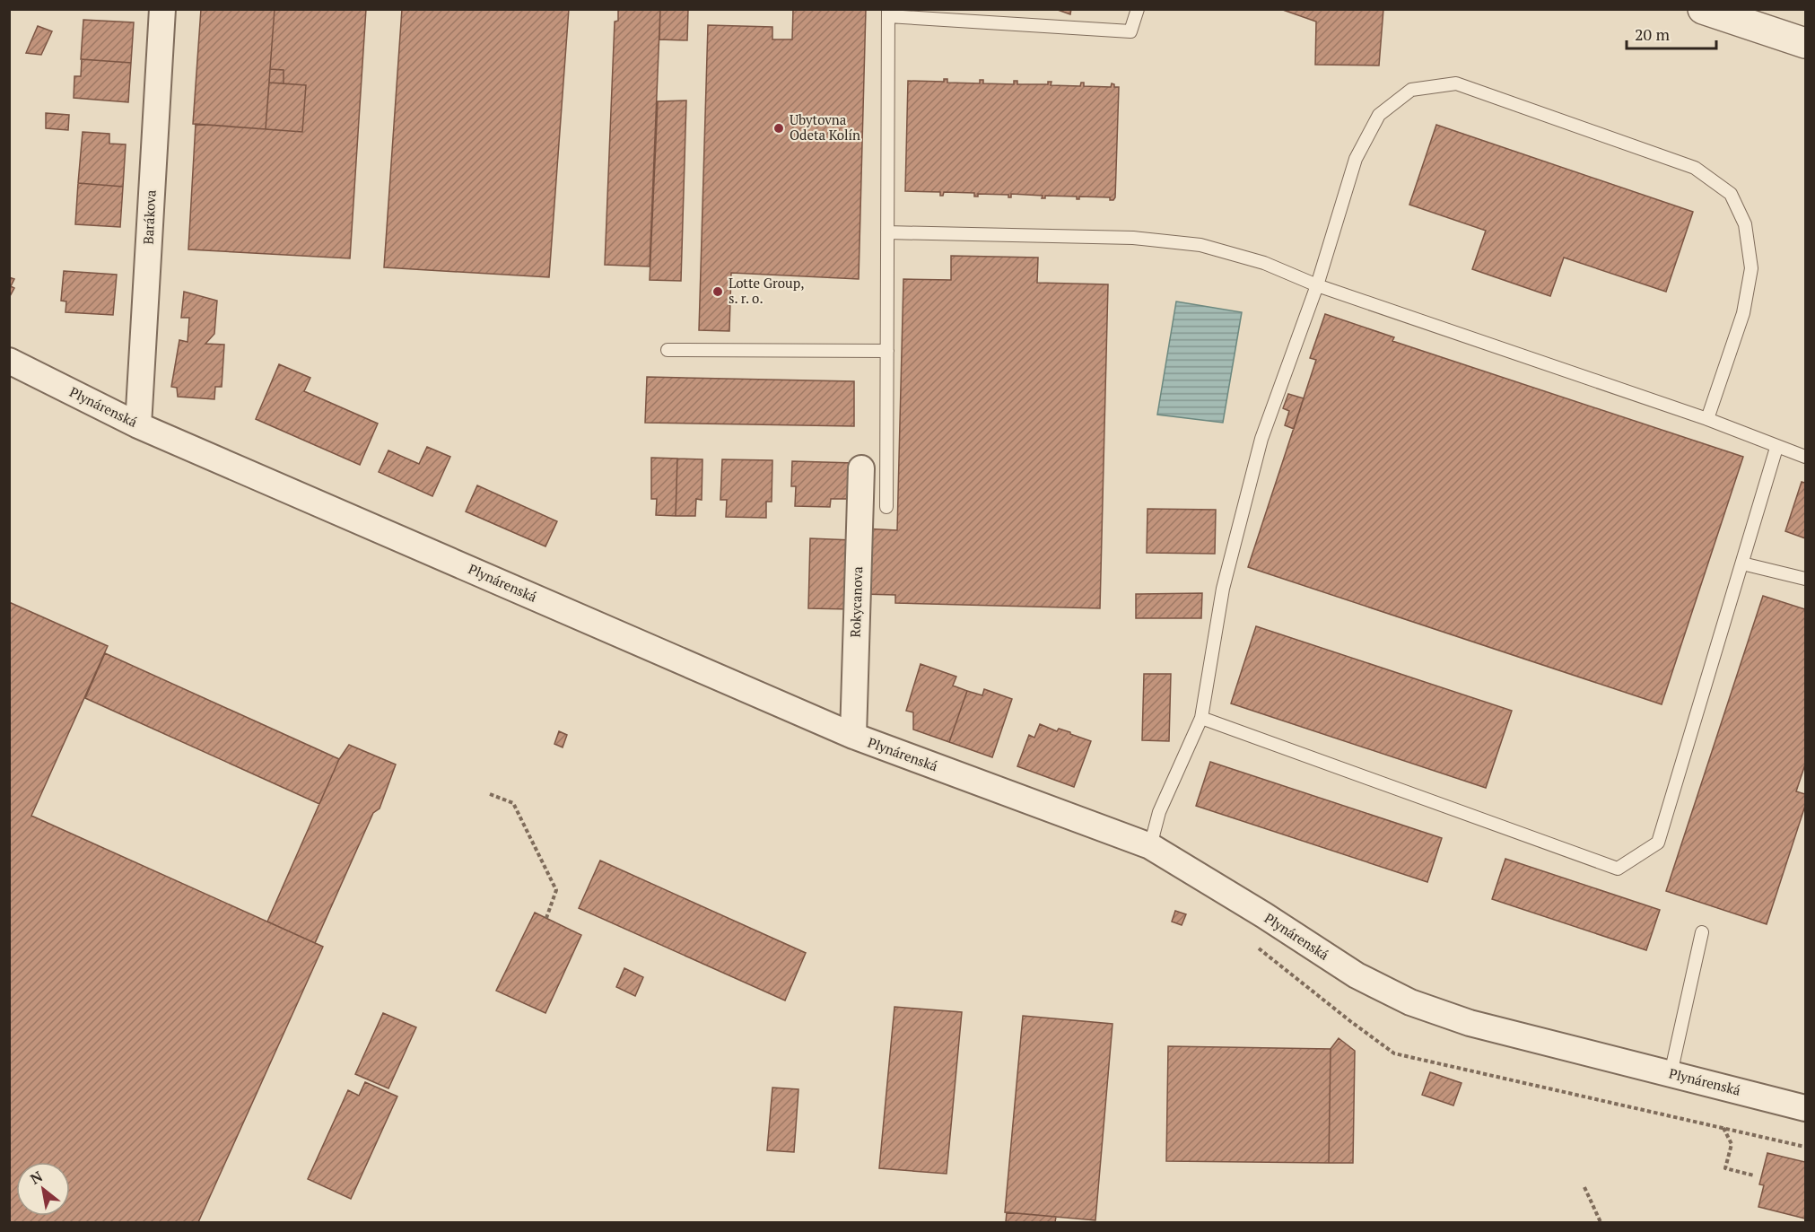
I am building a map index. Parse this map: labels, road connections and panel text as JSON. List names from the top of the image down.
{
  "streets": {
    "street": ["Barákova", "Plynárenská", "Rokycanova"]
  },
  "crossings": [
    ["Barákova", "Plynárenská"],
    ["Plynárenská", "Rokycanova"]
  ],
  "places": ["Ubytovna Odeta Kolín", "Lotte Group, s. r. o."],
  "scale_bar": "20 m",
  "north": "top left"
}
